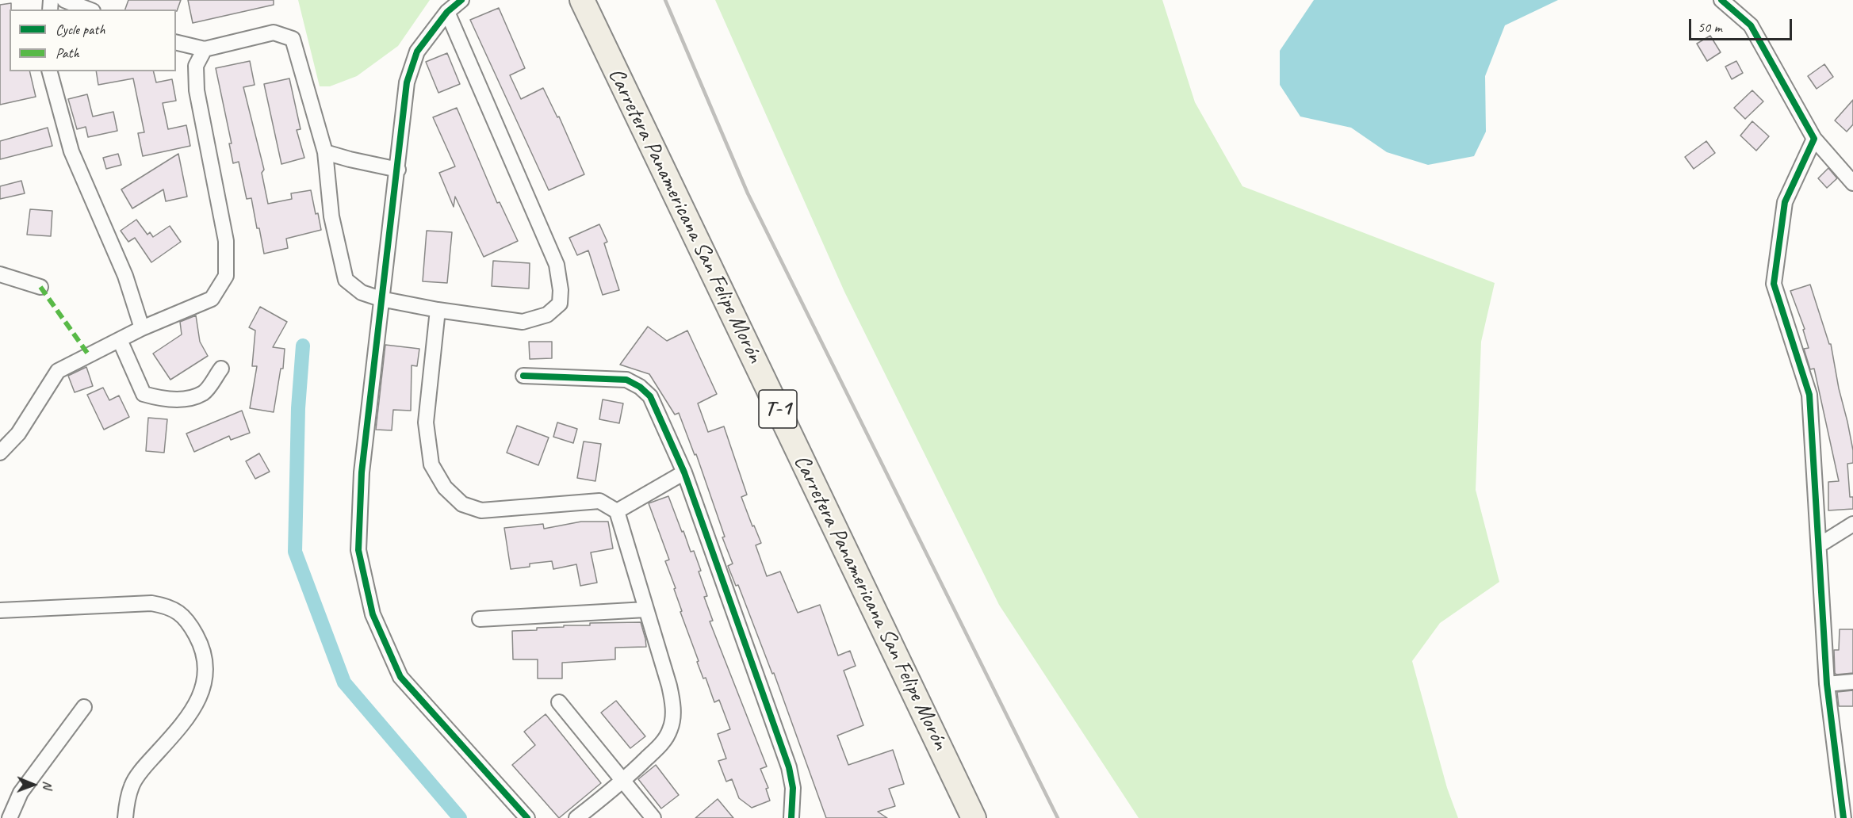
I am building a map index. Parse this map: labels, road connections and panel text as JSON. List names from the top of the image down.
{
  "streets": {
    "main road": ["Carretera Panamericana San Felipe Morón", "T-1"]
  },
  "legend": ["Cycle path", "Path"],
  "scale_bar": "50 m",
  "north": "right"
}
